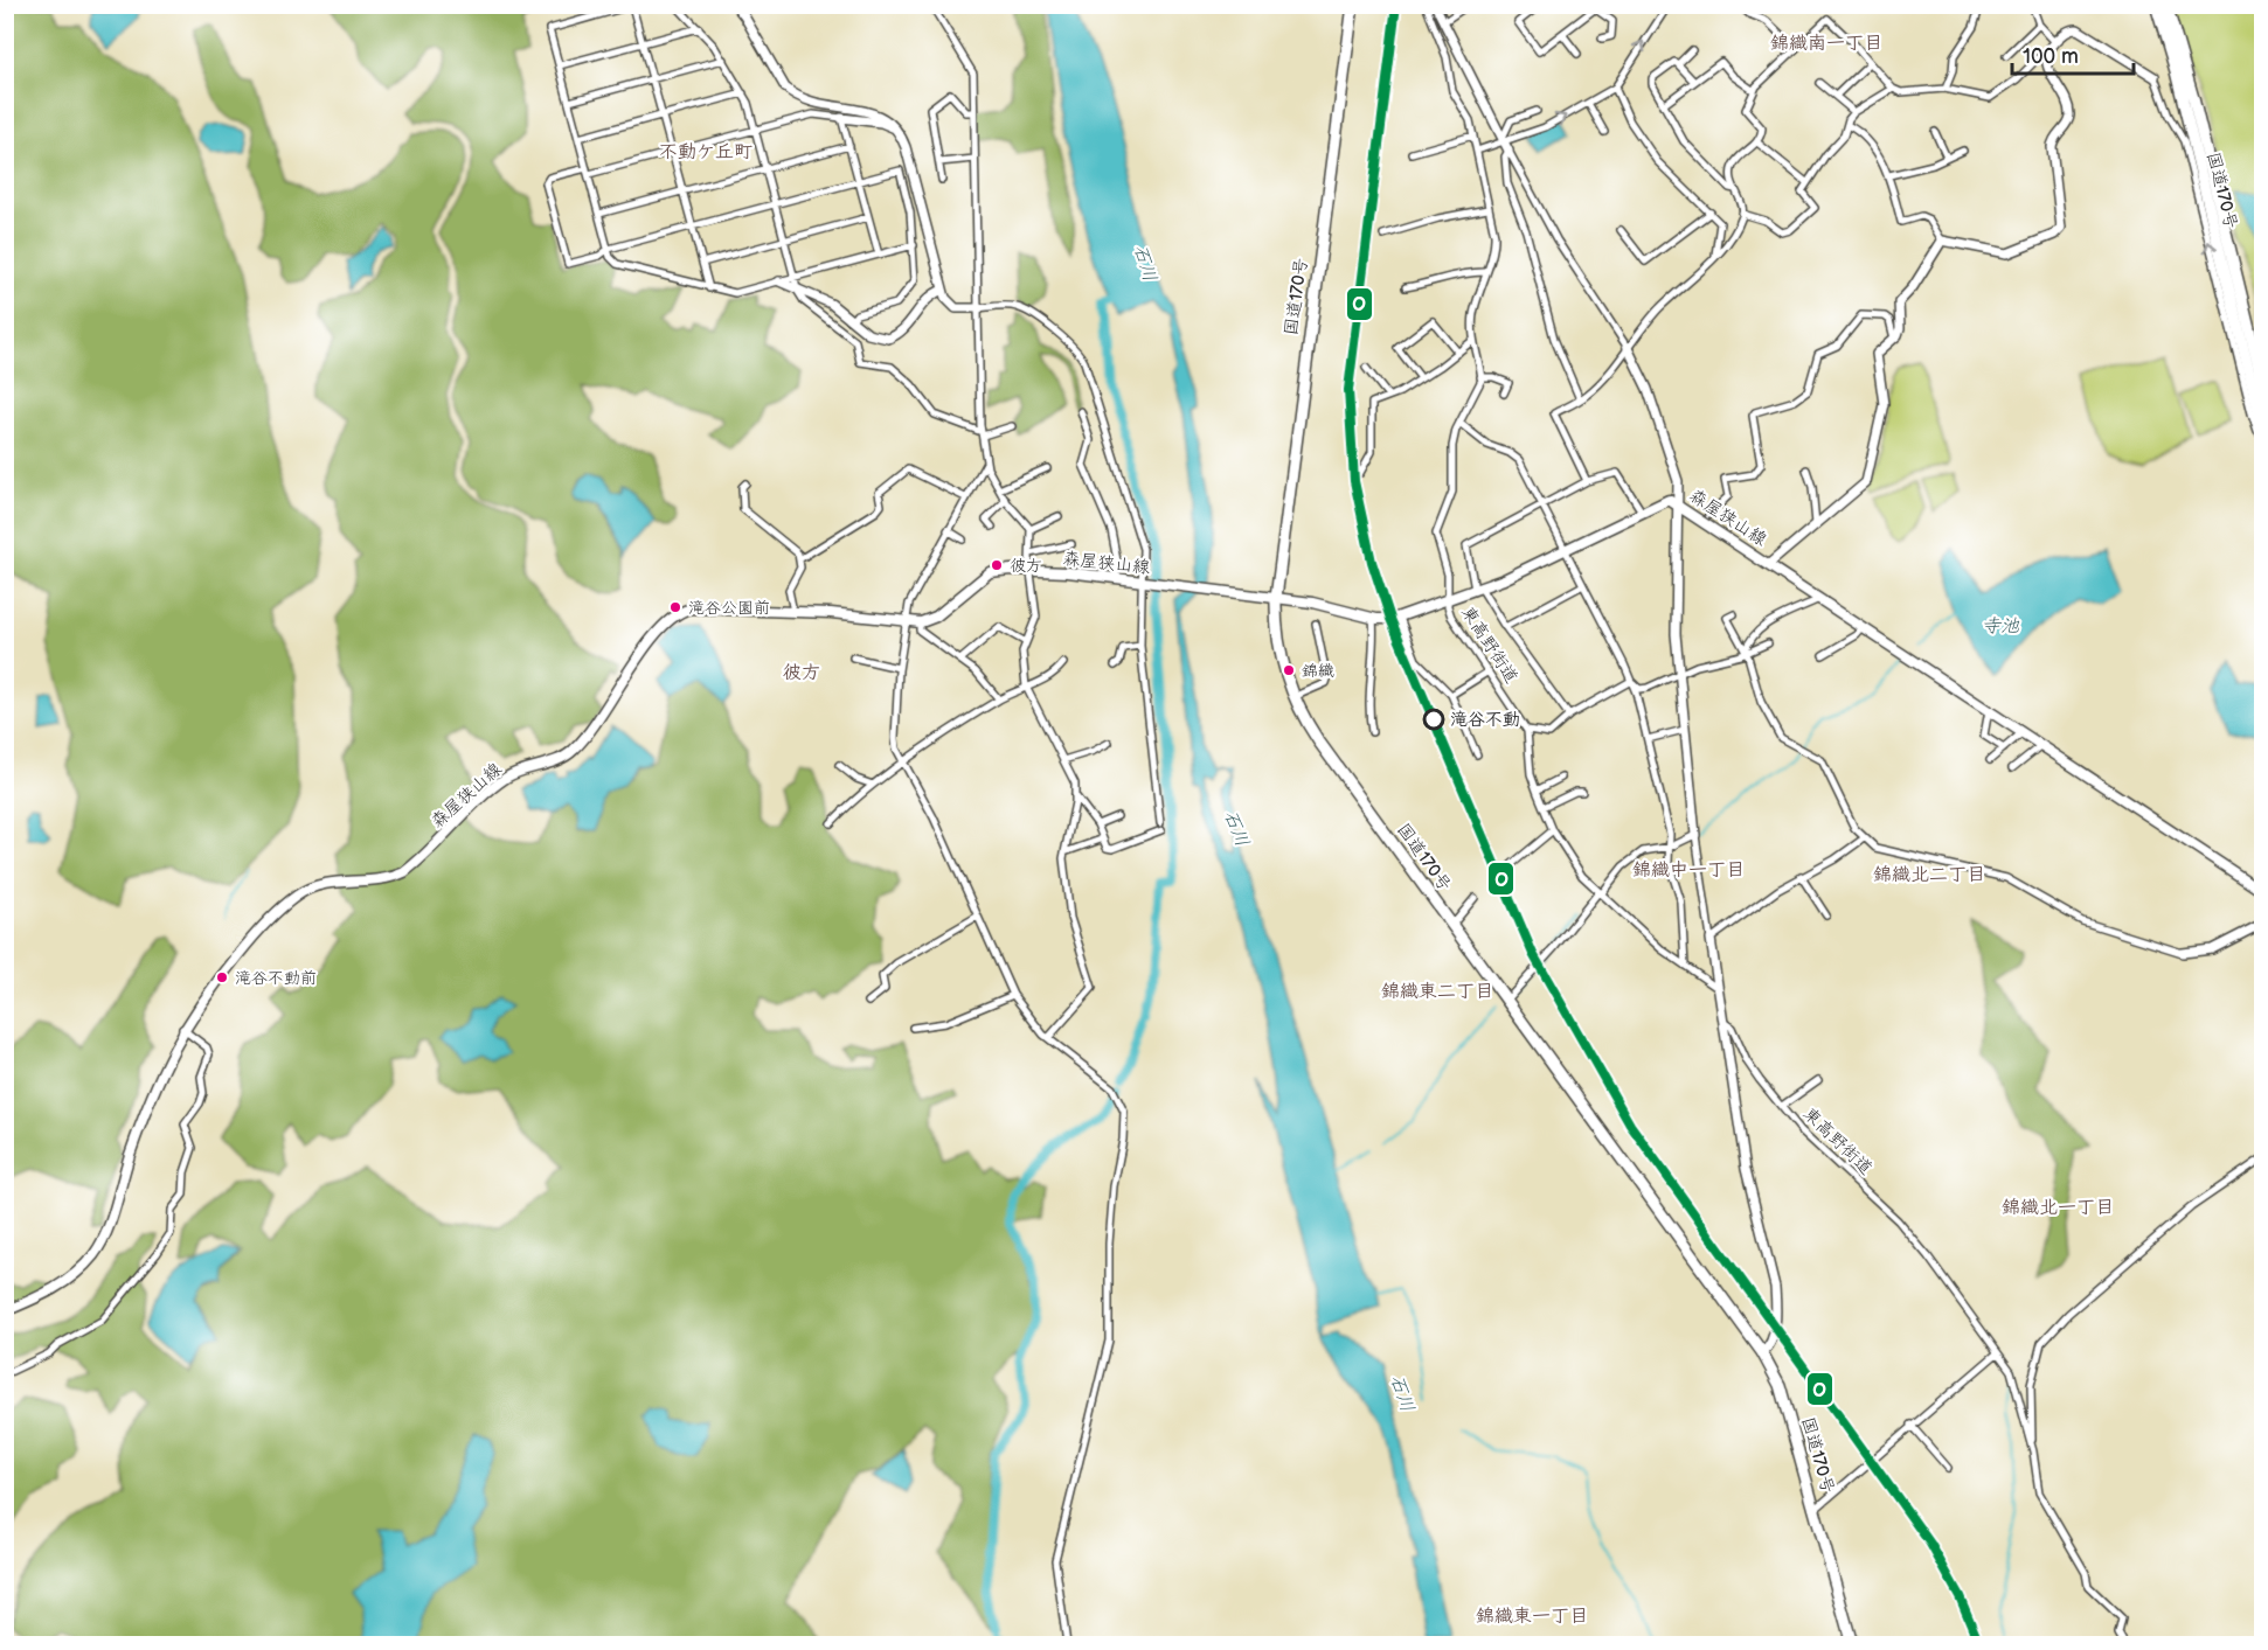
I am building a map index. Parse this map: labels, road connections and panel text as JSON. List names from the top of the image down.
{
  "streets": {
    "highway": ["国道170号"],
    "main road": ["森屋狭山線"],
    "street": ["東高野街道"]
  },
  "crossings": [
    ["国道170号", "森屋狭山線"],
    ["森屋狭山線", "東高野街道"]
  ],
  "districts": [
    "錦織南一丁目",
    "不動ケ丘町",
    "彼方",
    "錦織中一丁目",
    "錦織北二丁目",
    "錦織東二丁目",
    "錦織北一丁目",
    "錦織東一丁目"
  ],
  "water": ["石川", "寺池"],
  "places": [
    "彼方",
    "滝谷公園前",
    "錦織",
    "滝谷不動",
    "滝谷不動前"
  ],
  "lines": ["transit line O"],
  "scale_bar": "100 m"
}
